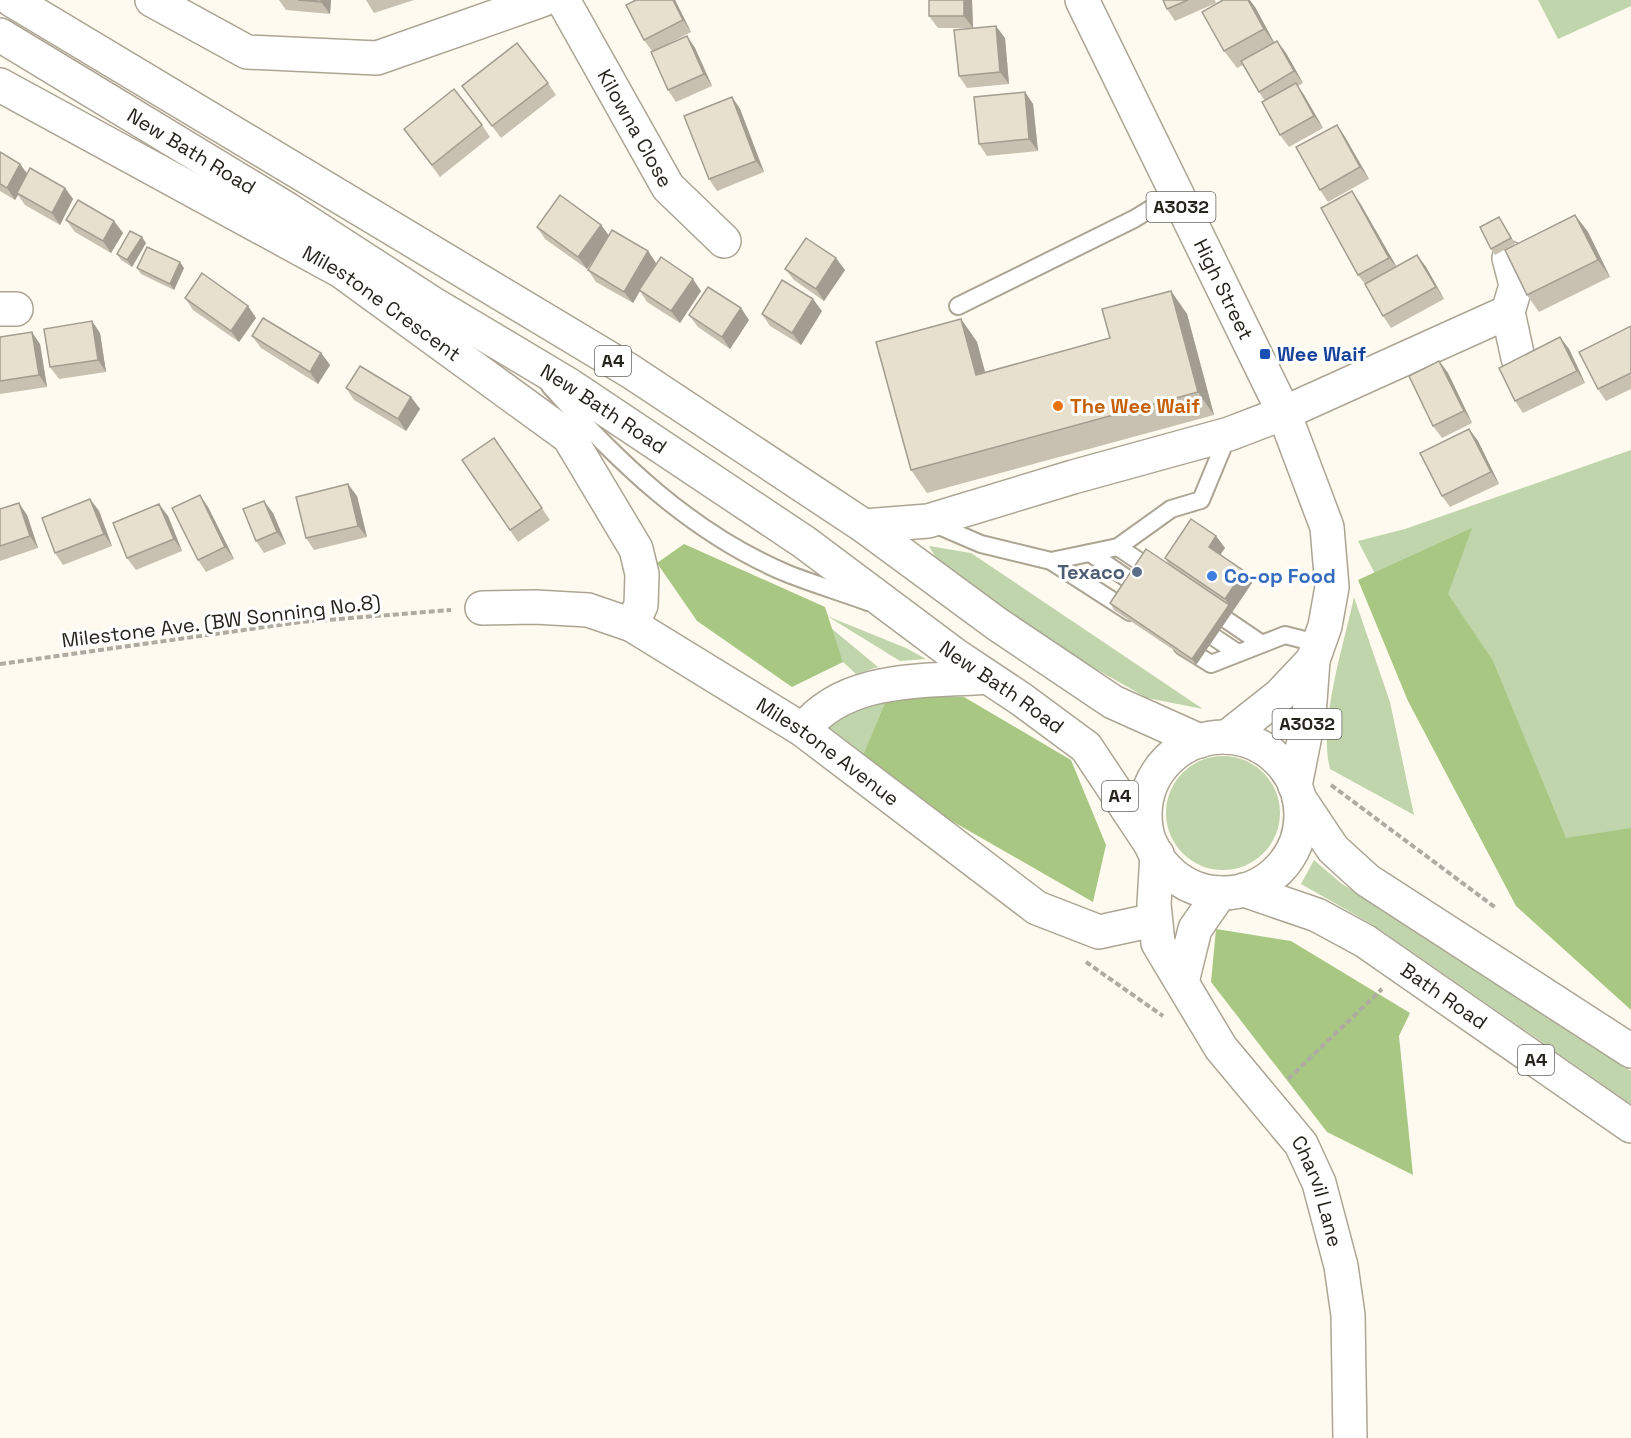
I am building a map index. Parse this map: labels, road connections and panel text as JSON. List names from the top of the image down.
{
  "streets": {
    "main road": [
      "Kilowna Close",
      "New Bath Road",
      "A3032",
      "High Street",
      "Milestone Crescent",
      "A4",
      "Milestone Avenue",
      "Bath Road",
      "Charvil Lane"
    ],
    "path": ["Milestone Ave. (BW Sonning No.8)"]
  },
  "crossings": [
    ["New Bath Road", "A3032"],
    ["New Bath Road", "High Street"],
    ["New Bath Road", "A4"],
    ["New Bath Road", "Bath Road"],
    ["New Bath Road", "Charvil Lane"],
    ["A3032", "High Street"],
    ["A3032", "A4"],
    ["A3032", "Bath Road"],
    ["A3032", "Charvil Lane"],
    ["High Street", "A4"],
    ["High Street", "Bath Road"],
    ["High Street", "Charvil Lane"],
    ["Milestone Crescent", "Milestone Avenue"],
    ["A4", "Bath Road"],
    ["A4", "Charvil Lane"],
    ["Milestone Ave. (BW Sonning No.8)", "Milestone Avenue"],
    ["Milestone Avenue", "Charvil Lane"],
    ["Bath Road", "Charvil Lane"]
  ],
  "places": {
    "transit": ["Wee Waif"],
    "other": ["The Wee Waif", "Texaco", "Co-op Food"]
  }
}
